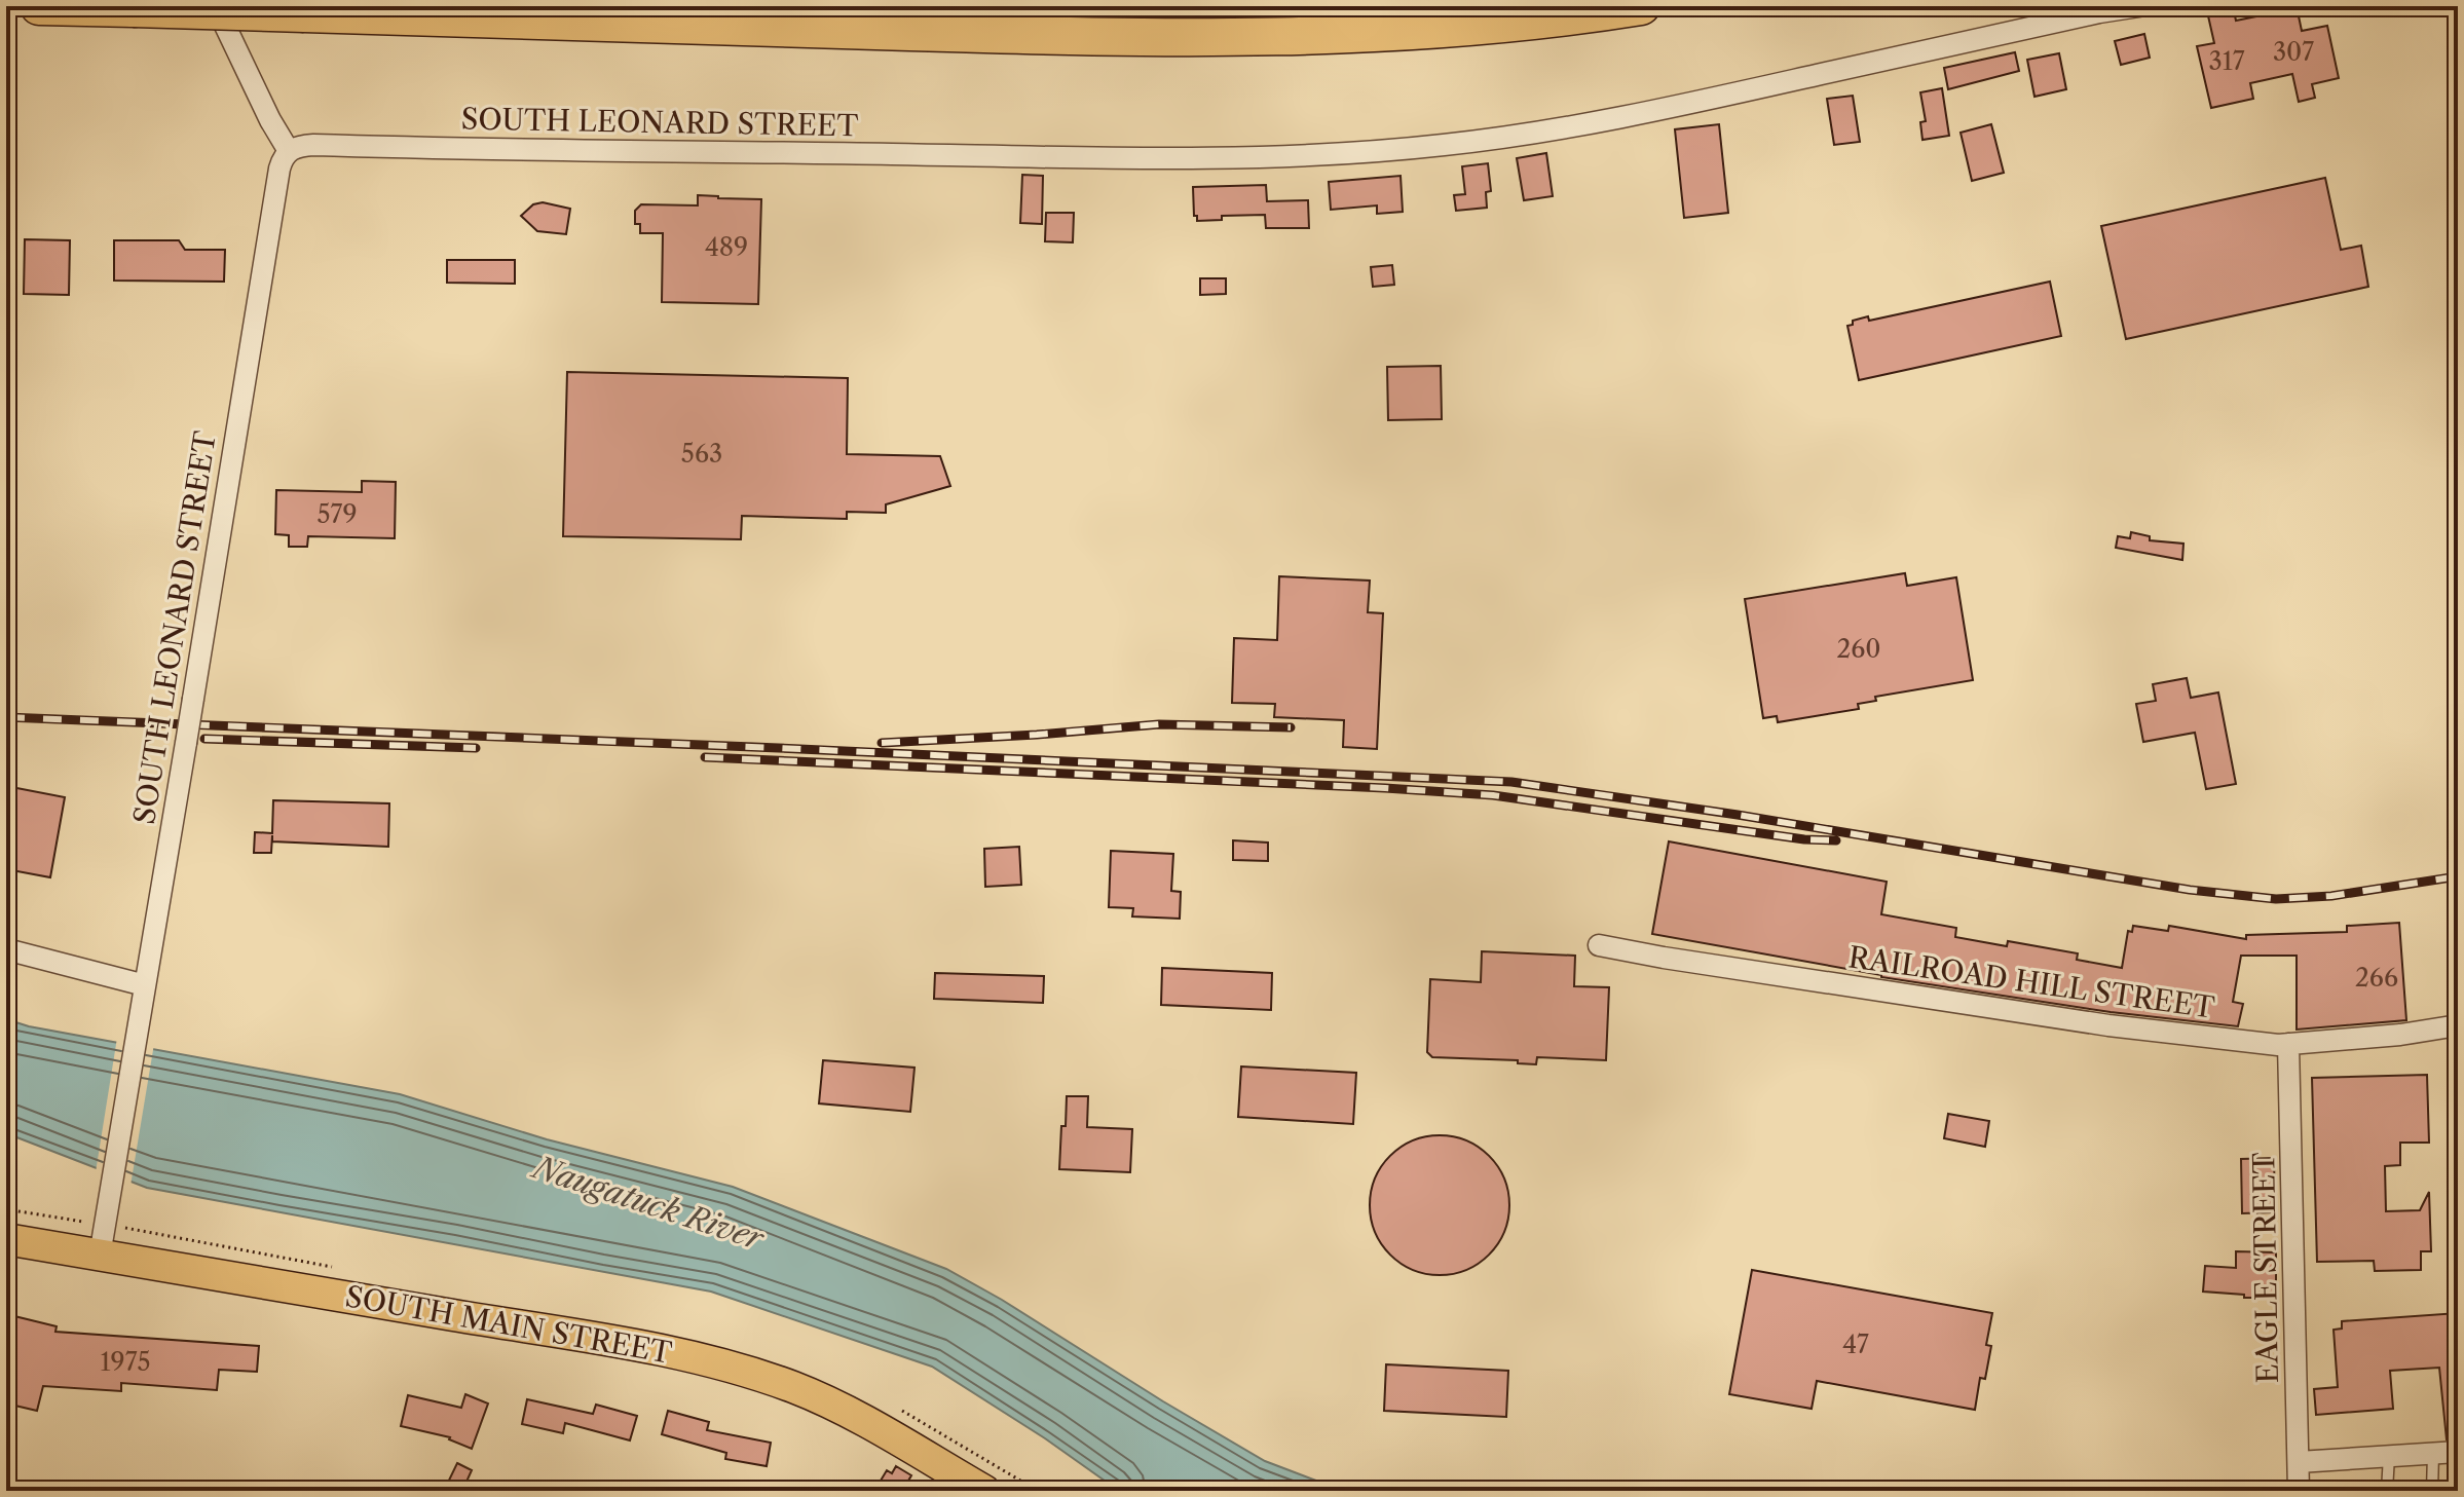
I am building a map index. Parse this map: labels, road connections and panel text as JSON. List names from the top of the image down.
{
  "streets": {
    "main road": ["SOUTH MAIN STREET"],
    "street": ["SOUTH LEONARD STREET", "RAILROAD HILL STREET", "EAGLE STREET"]
  },
  "crossings": [
    ["SOUTH LEONARD STREET", "SOUTH MAIN STREET"],
    ["RAILROAD HILL STREET", "EAGLE STREET"]
  ],
  "water": ["Naugatuck River"],
  "house_numbers": [
    "307",
    "317",
    "489",
    "563",
    "579",
    "260",
    "266",
    "47",
    "1975"
  ]
}
